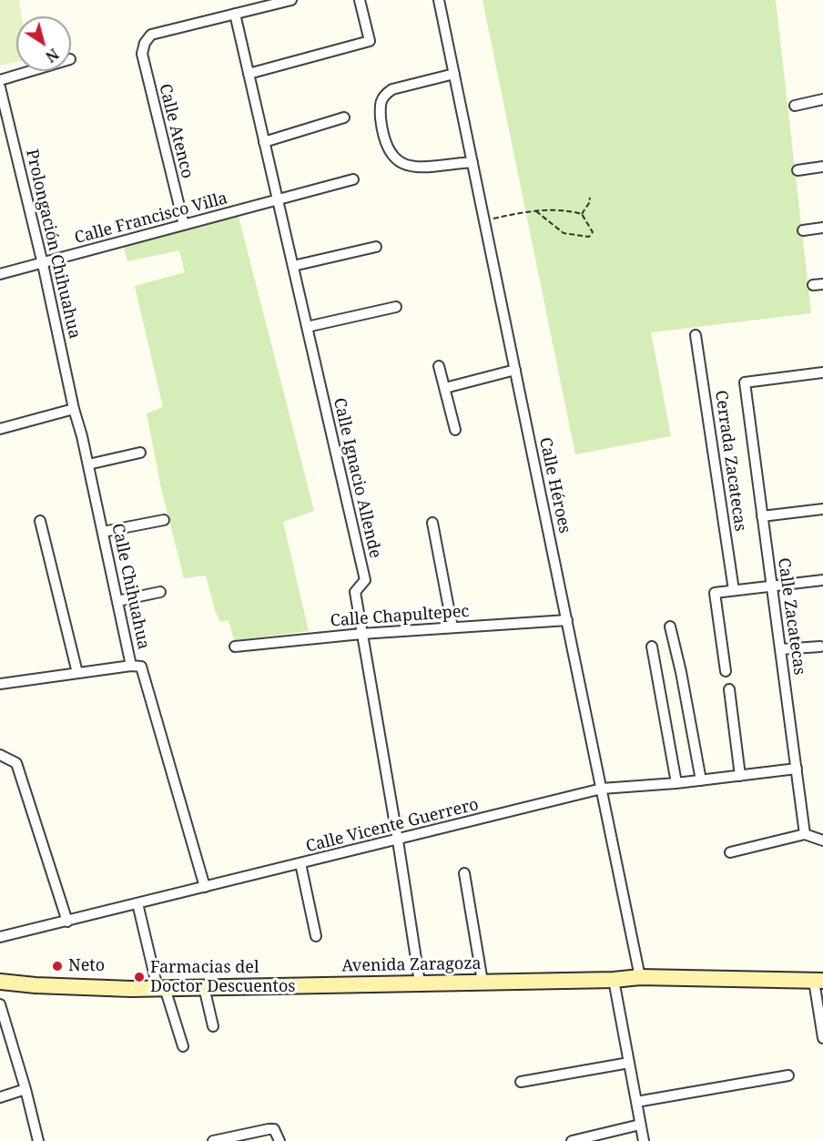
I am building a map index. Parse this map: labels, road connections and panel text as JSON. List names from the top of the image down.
{
  "streets": {
    "main road": ["Avenida Zaragoza"],
    "street": [
      "Calle Atenco",
      "Calle Francisco Villa",
      "Prolongación Chihuahua",
      "Cerrada Zacatecas",
      "Calle Ignacio Allende",
      "Calle Héroes",
      "Calle Chihuahua",
      "Calle Chapultepec",
      "Calle Zacatecas",
      "Calle Vicente Guerrero"
    ]
  },
  "crossings": [
    ["Calle Atenco", "Calle Francisco Villa"],
    ["Calle Atenco", "Calle Ignacio Allende"],
    ["Calle Francisco Villa", "Prolongación Chihuahua"],
    ["Calle Francisco Villa", "Calle Ignacio Allende"],
    ["Prolongación Chihuahua", "Calle Chihuahua"],
    ["Calle Ignacio Allende", "Calle Chapultepec"],
    ["Calle Ignacio Allende", "Calle Vicente Guerrero"],
    ["Calle Ignacio Allende", "Avenida Zaragoza"],
    ["Calle Héroes", "Calle Chapultepec"],
    ["Calle Héroes", "Calle Vicente Guerrero"],
    ["Calle Héroes", "Avenida Zaragoza"],
    ["Calle Chihuahua", "Calle Vicente Guerrero"],
    ["Calle Zacatecas", "Calle Vicente Guerrero"]
  ],
  "places": ["Neto", "Farmacias del Doctor Descuentos"],
  "north": "bottom right"
}
